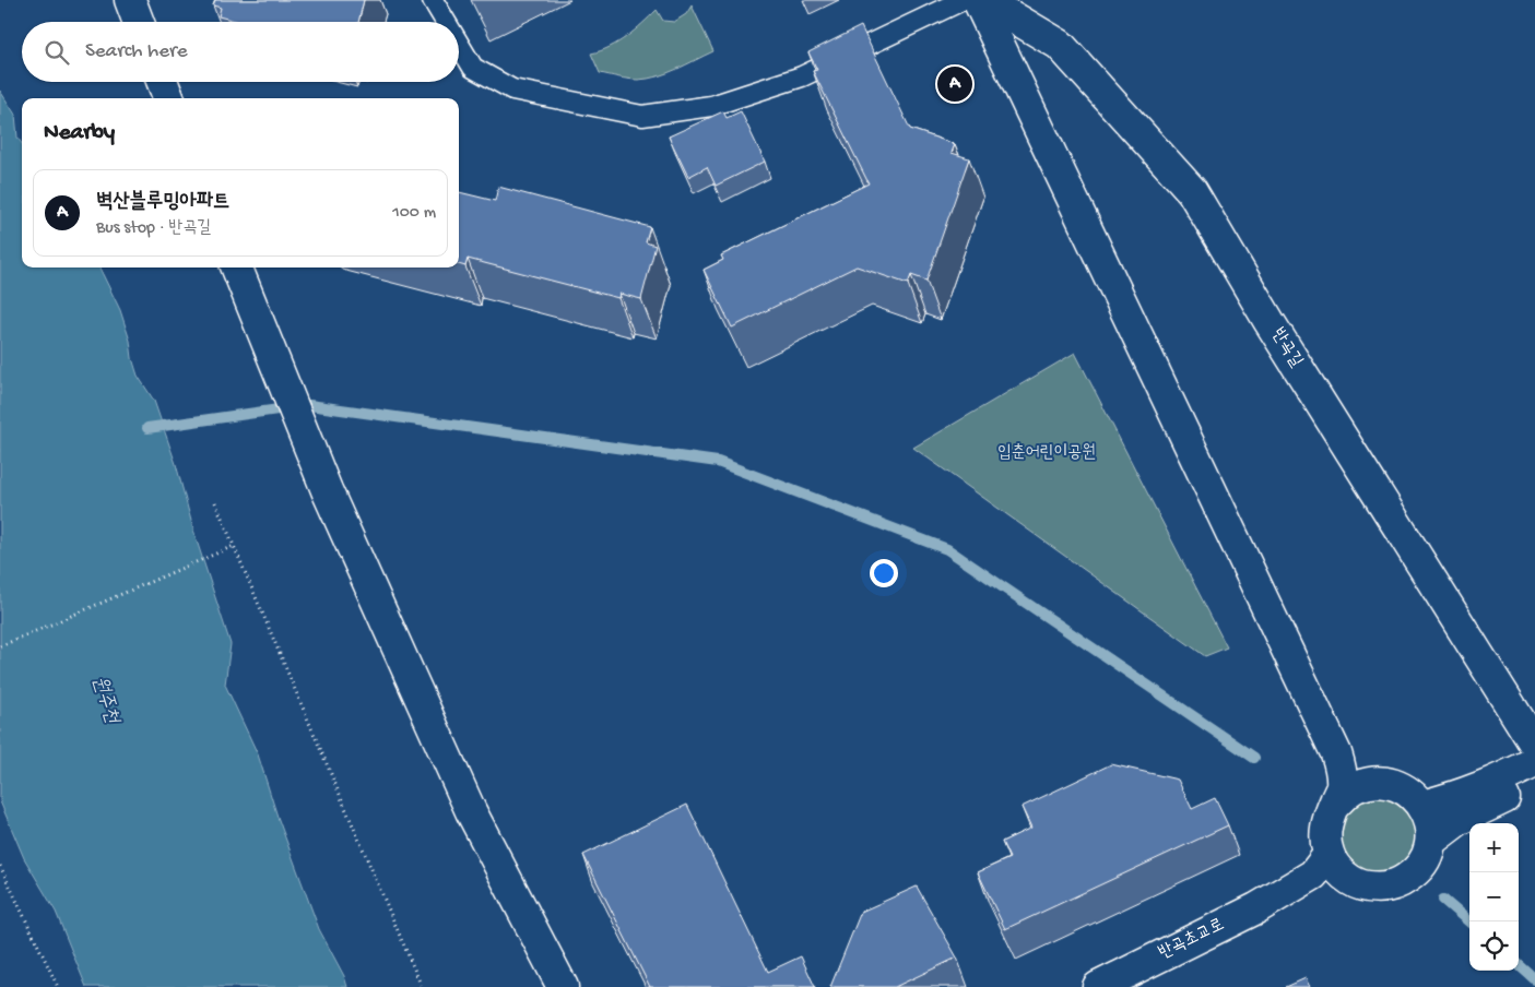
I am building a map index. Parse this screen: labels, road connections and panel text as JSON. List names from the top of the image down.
{
  "streets": {
    "street": ["반곡길", "반곡초교로"]
  },
  "water": ["원주천"],
  "parks": ["입춘어린이공원"],
  "page": {
    "search": "Search here",
    "pins": "A",
    "heading": "Nearby",
    "list": [
      {
        "mark": "A",
        "name": "벽산블루밍아파트",
        "note": "Bus stop · 반곡길",
        "value": "100 m"
      }
    ],
    "map_buttons": ["+", "−"]
  }
}
